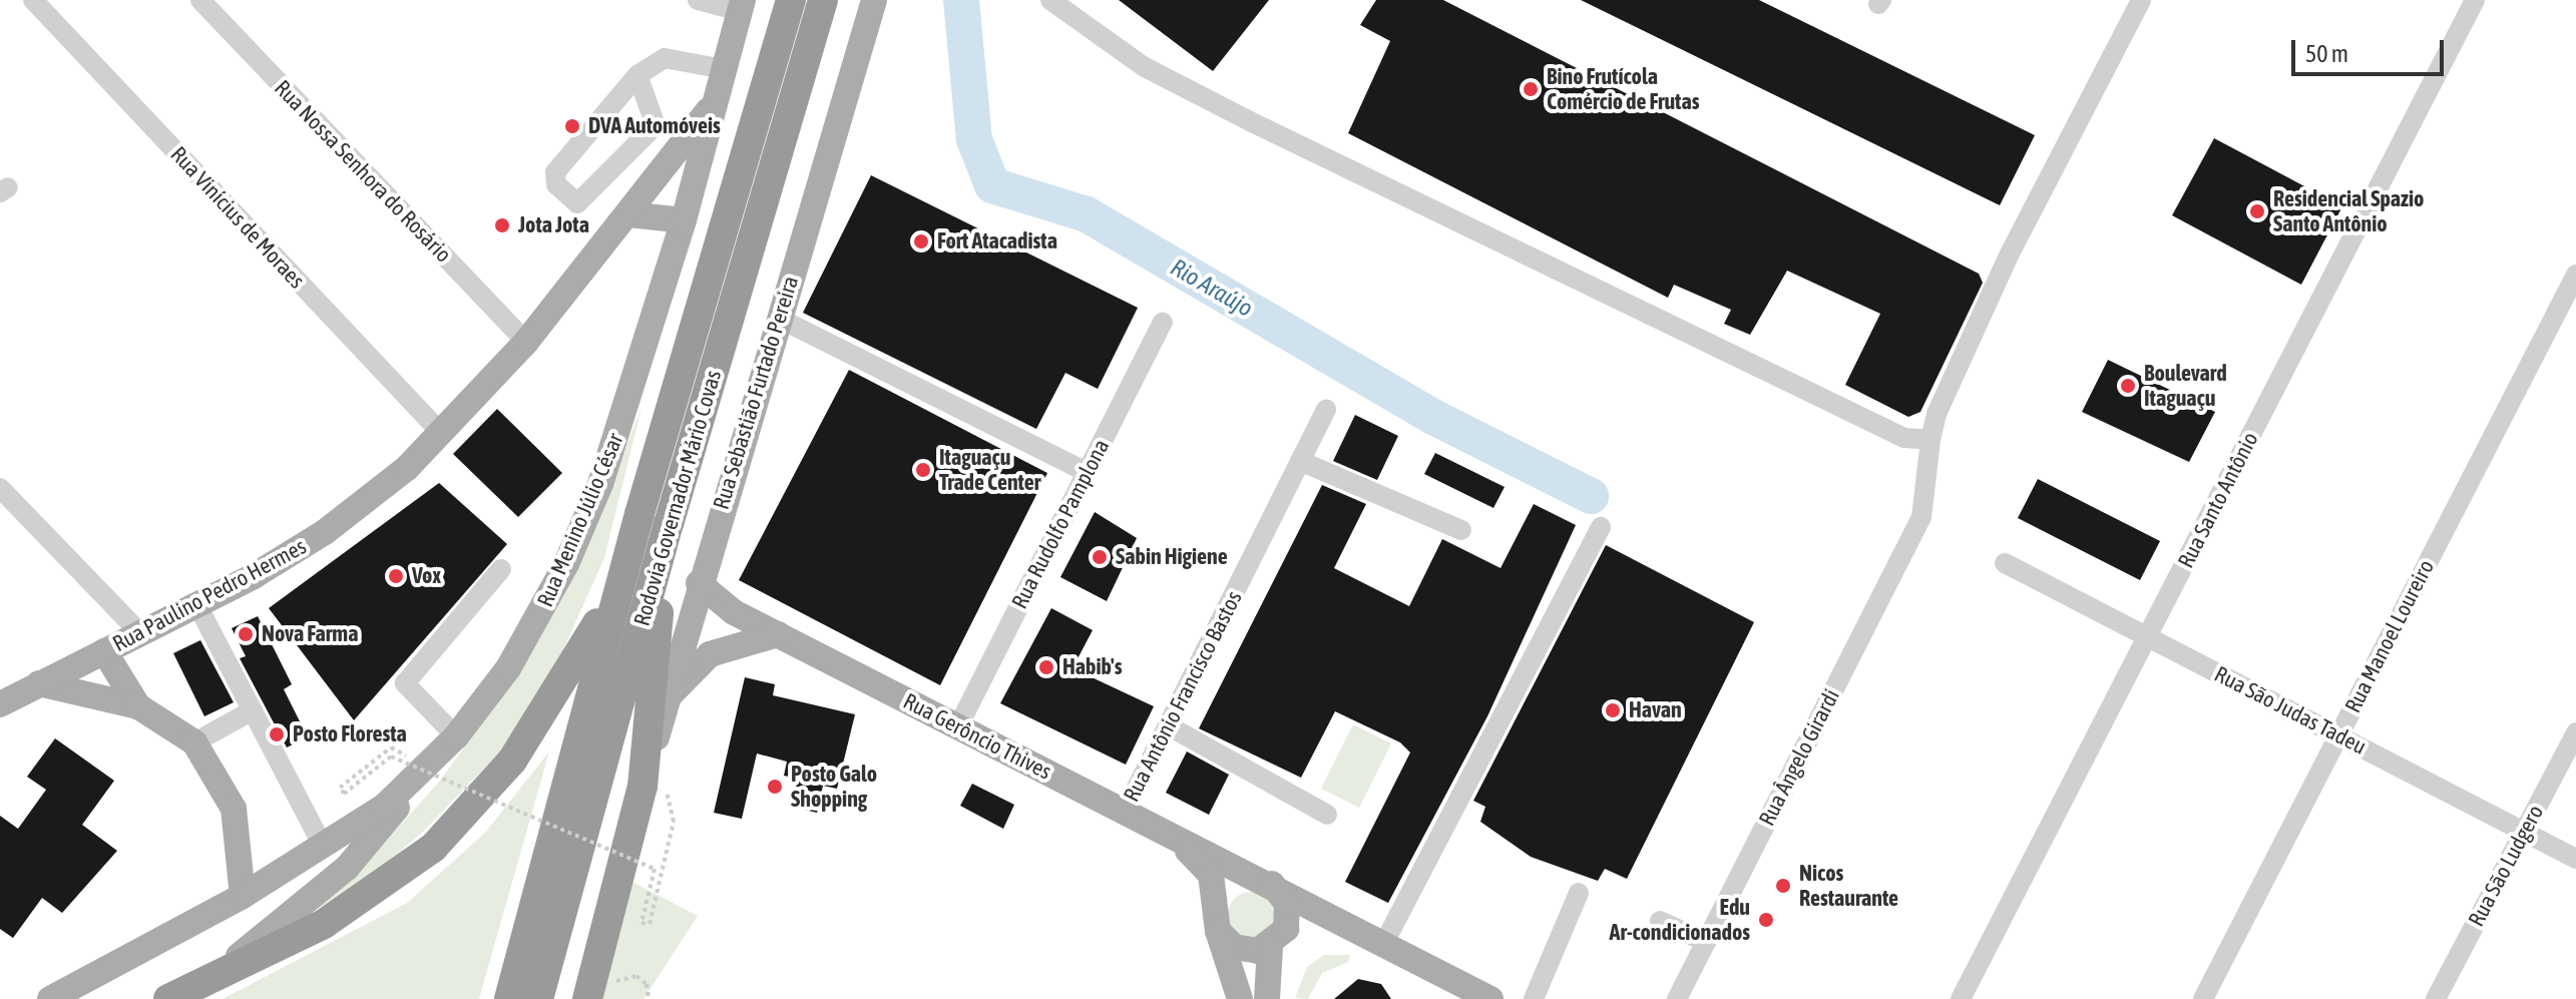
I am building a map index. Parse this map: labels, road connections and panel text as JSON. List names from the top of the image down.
{
  "streets": {
    "highway": ["Rodovia Governador Mário Covas"],
    "main road": [
      "Rua Sebastião Furtado Pereira",
      "Rua Menino Júlio César",
      "Rua Paulino Pedro Hermes",
      "Rua Gerôncio Thives"
    ],
    "street": [
      "Rua Nossa Senhora do Rosário",
      "Rua Vinícius de Moraes",
      "Rua Santo Antônio",
      "Rua Rudolfo Pamplona",
      "Rua Manoel Loureiro",
      "Rua Antônio Francisco Bastos",
      "Rua São Judas Tadeu",
      "Rua Ângelo Girardi",
      "Rua São Ludgero"
    ]
  },
  "crossings": [
    ["Rua Nossa Senhora do Rosário", "Rua Paulino Pedro Hermes"],
    ["Rua Vinícius de Moraes", "Rua Paulino Pedro Hermes"],
    ["Rua Sebastião Furtado Pereira", "Rua Gerôncio Thives"],
    ["Rua Santo Antônio", "Rua São Judas Tadeu"],
    ["Rua Menino Júlio César", "Rua Paulino Pedro Hermes"],
    ["Rua Rudolfo Pamplona", "Rua Gerôncio Thives"],
    ["Rua Manoel Loureiro", "Rua São Judas Tadeu"],
    ["Rua Antônio Francisco Bastos", "Rua Gerôncio Thives"],
    ["Rua São Judas Tadeu", "Rua São Ludgero"]
  ],
  "water": ["Rio Araújo"],
  "places": [
    "Bino Frutícola Comércio de Frutas",
    "DVA Automóveis",
    "Residencial Spazio Santo Antônio",
    "Jota Jota",
    "Fort Atacadista",
    "Boulevard Itaguaçu",
    "Itaguaçu Trade Center",
    "Sabin Higiene",
    "Vox",
    "Nova Farma",
    "Habib's",
    "Havan",
    "Posto Floresta",
    "Posto Galo Shopping",
    "Nicos Restaurante",
    "Edu Ar-condicionados"
  ],
  "scale_bar": "50 m"
}
